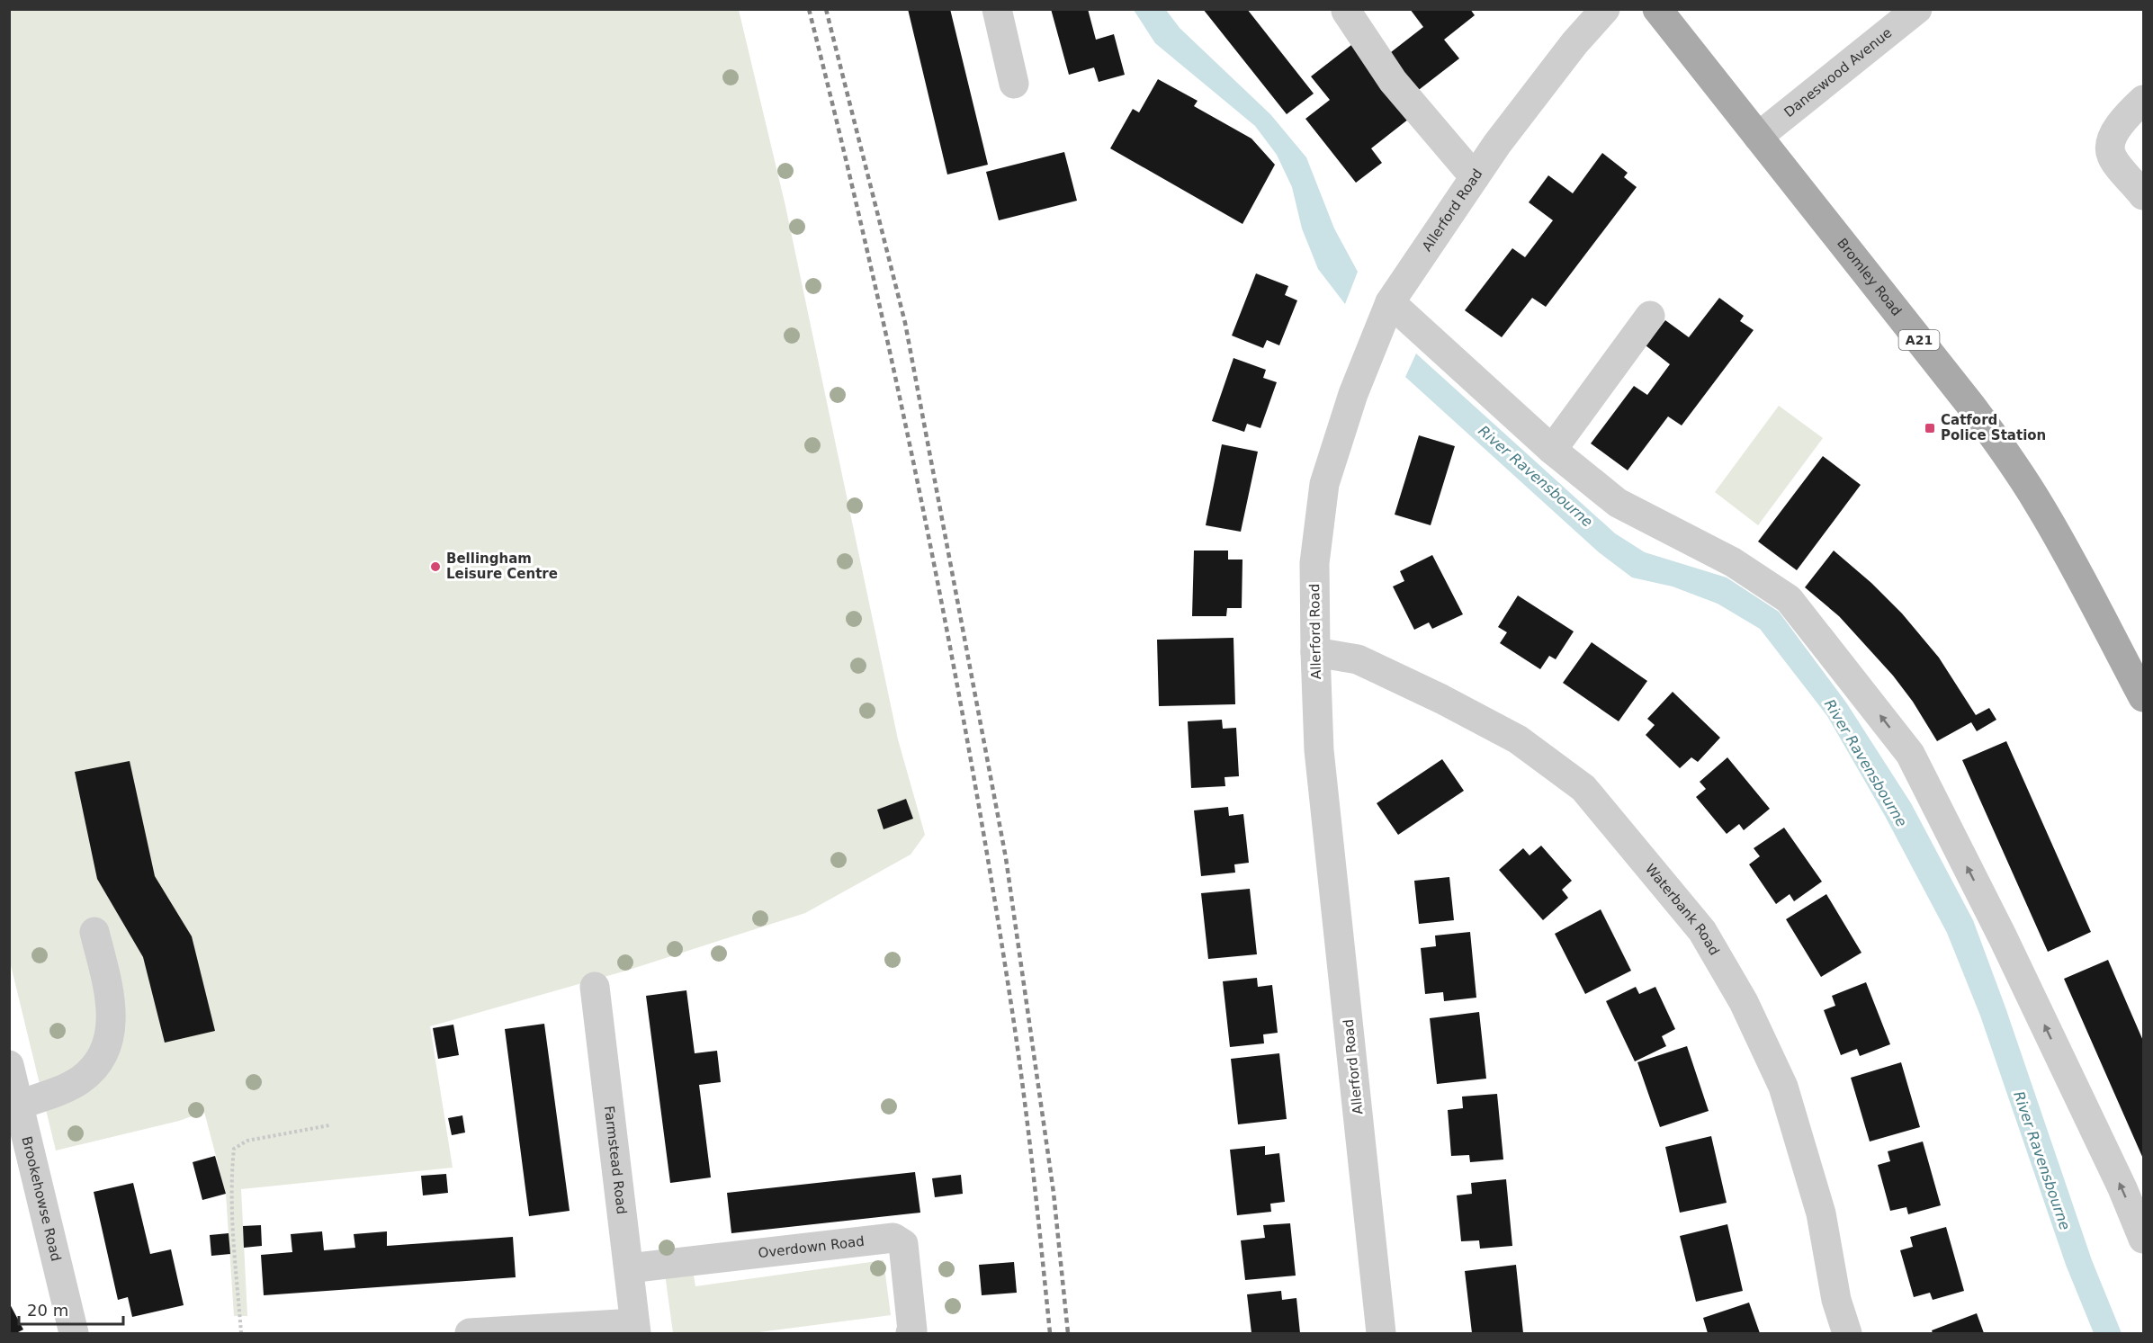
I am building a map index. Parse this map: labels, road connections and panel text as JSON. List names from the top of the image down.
{
  "streets": {
    "main road": ["Bromley Road", "A21"],
    "street": [
      "Daneswood Avenue",
      "Allerford Road",
      "Waterbank Road",
      "Farmstead Road",
      "Brookehowse Road",
      "Overdown Road"
    ]
  },
  "crossings": [
    ["Daneswood Avenue", "Bromley Road"],
    ["Allerford Road", "Waterbank Road"],
    ["Farmstead Road", "Overdown Road"]
  ],
  "water": ["River Ravensbourne"],
  "places": {
    "transit": ["Catford Police Station"],
    "other": ["Bellingham Leisure Centre"]
  },
  "scale_bar": "20 m"
}
